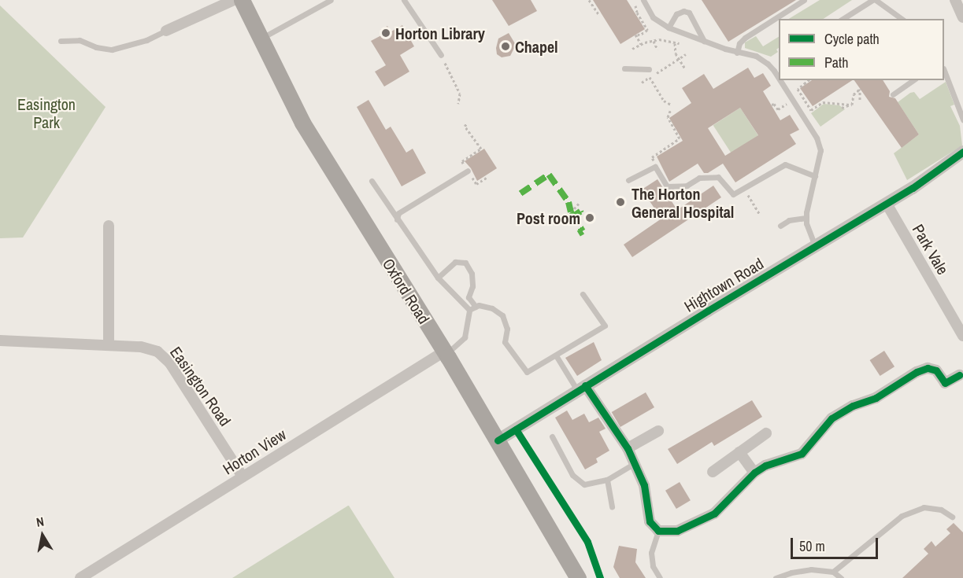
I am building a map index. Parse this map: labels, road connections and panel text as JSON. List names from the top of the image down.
{
  "streets": {
    "main road": ["Oxford Road"],
    "street": [
      "Park Vale",
      "Hightown Road",
      "Easington Road",
      "Horton View"
    ]
  },
  "crossings": [
    ["Park Vale", "Hightown Road"],
    ["Hightown Road", "Oxford Road"],
    ["Oxford Road", "Horton View"],
    ["Easington Road", "Horton View"]
  ],
  "parks": ["Easington Park"],
  "places": [
    "Horton Library",
    "Chapel",
    "The Horton General Hospital",
    "Post room"
  ],
  "legend": ["Cycle path", "Path"],
  "scale_bar": "50 m",
  "north": "top"
}
